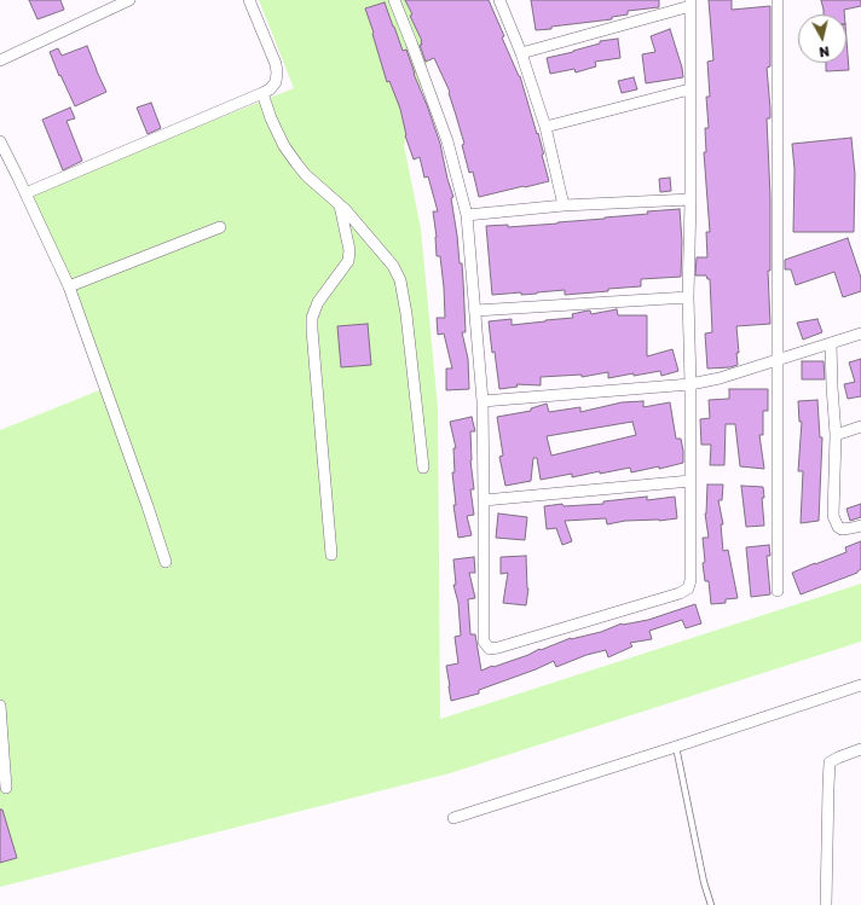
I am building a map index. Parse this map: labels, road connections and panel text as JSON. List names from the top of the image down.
{
  "north": "bottom"
}
